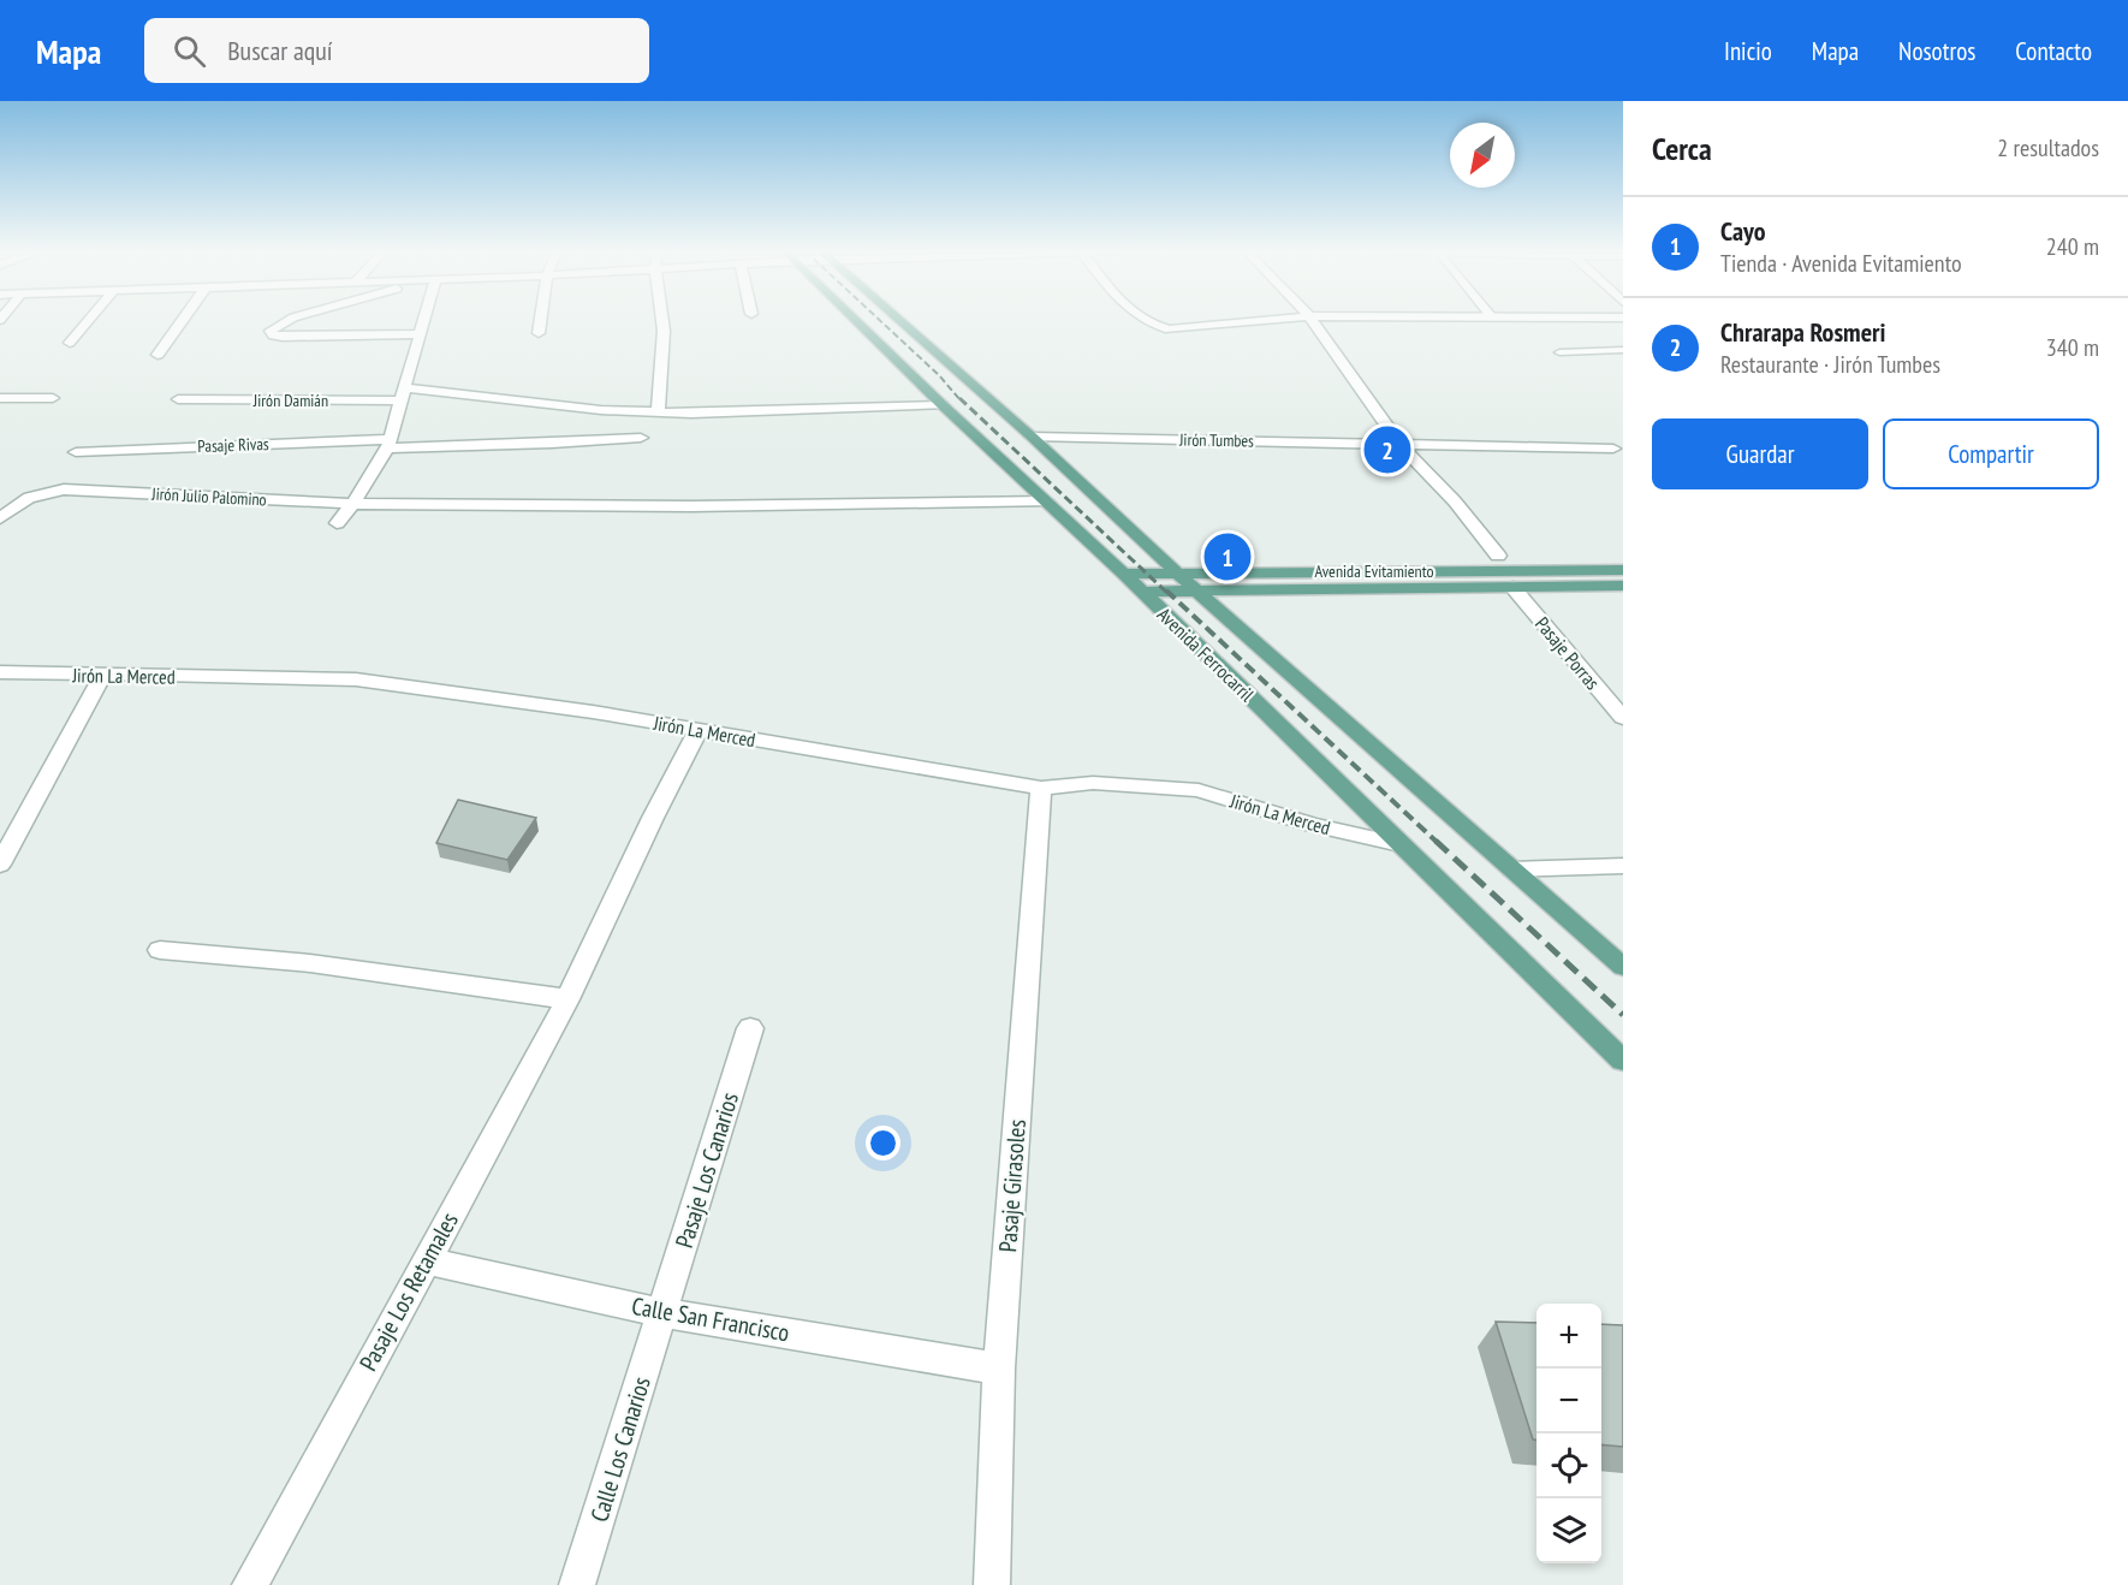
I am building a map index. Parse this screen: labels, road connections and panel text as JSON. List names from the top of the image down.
{
  "streets": {
    "main road": ["Avenida Evitamiento", "Avenida Ferrocarril"],
    "street": [
      "Jirón Damián",
      "Jirón Tumbes",
      "Pasaje Rivas",
      "Jirón Julio Palomino",
      "Pasaje Porras",
      "Jirón La Merced",
      "Pasaje Los Canarios",
      "Pasaje Girasoles",
      "Pasaje Los Retamales",
      "Calle San Francisco",
      "Calle Los Canarios"
    ]
  },
  "crossings": [
    ["Jirón Damián", "Avenida Ferrocarril"],
    ["Jirón Tumbes", "Avenida Ferrocarril"],
    ["Jirón Julio Palomino", "Avenida Ferrocarril"],
    ["Avenida Evitamiento", "Pasaje Porras"],
    ["Avenida Evitamiento", "Avenida Ferrocarril"],
    ["Avenida Ferrocarril", "Jirón La Merced"],
    ["Jirón La Merced", "Pasaje Girasoles"],
    ["Jirón La Merced", "Pasaje Los Retamales"],
    ["Pasaje Los Canarios", "Calle San Francisco"],
    ["Pasaje Los Canarios", "Calle Los Canarios"],
    ["Pasaje Girasoles", "Calle San Francisco"],
    ["Pasaje Los Retamales", "Calle San Francisco"],
    ["Calle San Francisco", "Calle Los Canarios"]
  ],
  "north": "bottom left",
  "page": {
    "header": "Mapa",
    "search": "Buscar aquí",
    "nav": [
      "Inicio",
      "Mapa",
      "Nosotros",
      "Contacto"
    ],
    "heading": ["Cerca", "2 resultados"],
    "list": [
      {
        "mark": "1",
        "name": "Cayo",
        "note": "Tienda · Avenida Evitamiento",
        "value": "240 m"
      },
      {
        "mark": "2",
        "name": "Chrarapa Rosmeri",
        "note": "Restaurante · Jirón Tumbes",
        "value": "340 m"
      }
    ],
    "buttons": ["Guardar", "Compartir"],
    "pins": ["2", "1"],
    "map_buttons": ["+", "−"]
  }
}
